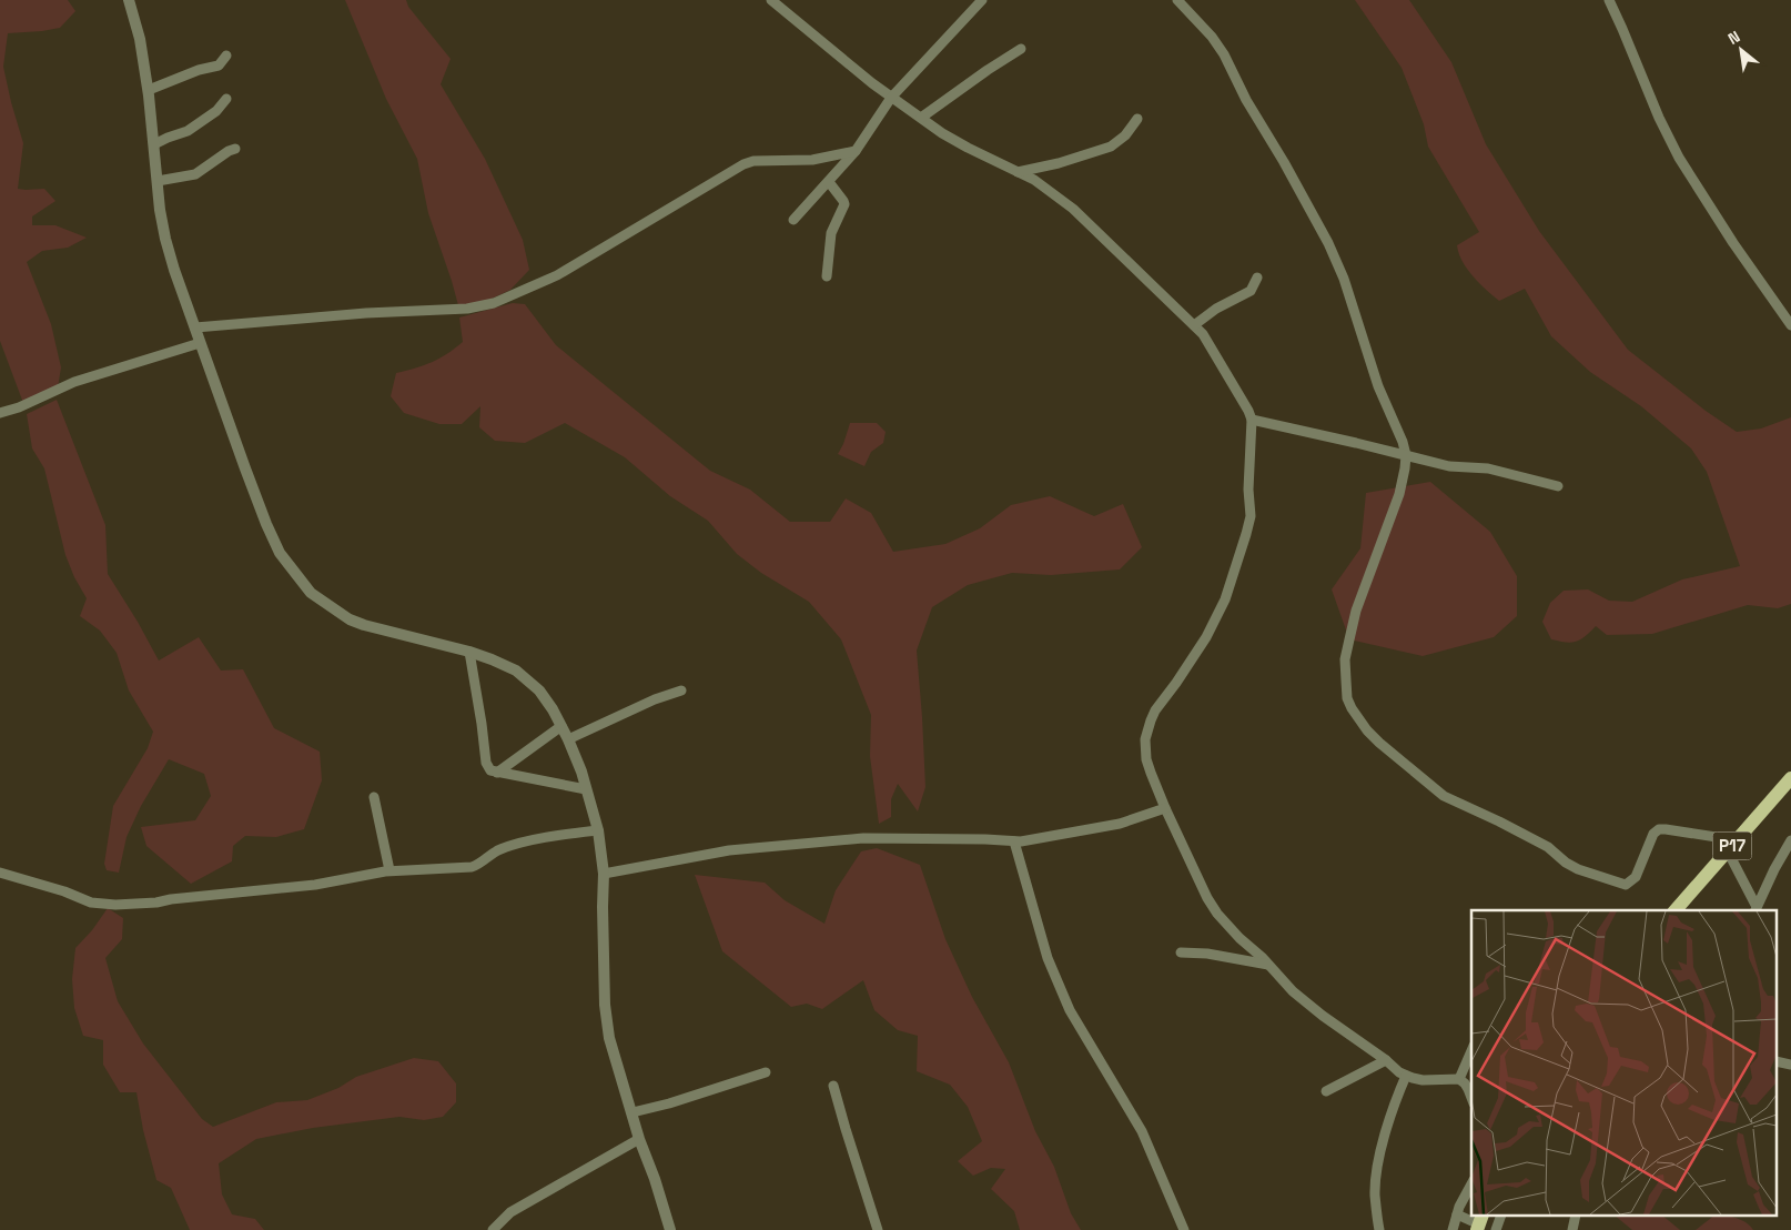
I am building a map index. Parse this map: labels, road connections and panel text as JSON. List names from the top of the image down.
{
  "streets": {
    "main road": ["P17"]
  },
  "north": "top left"
}
